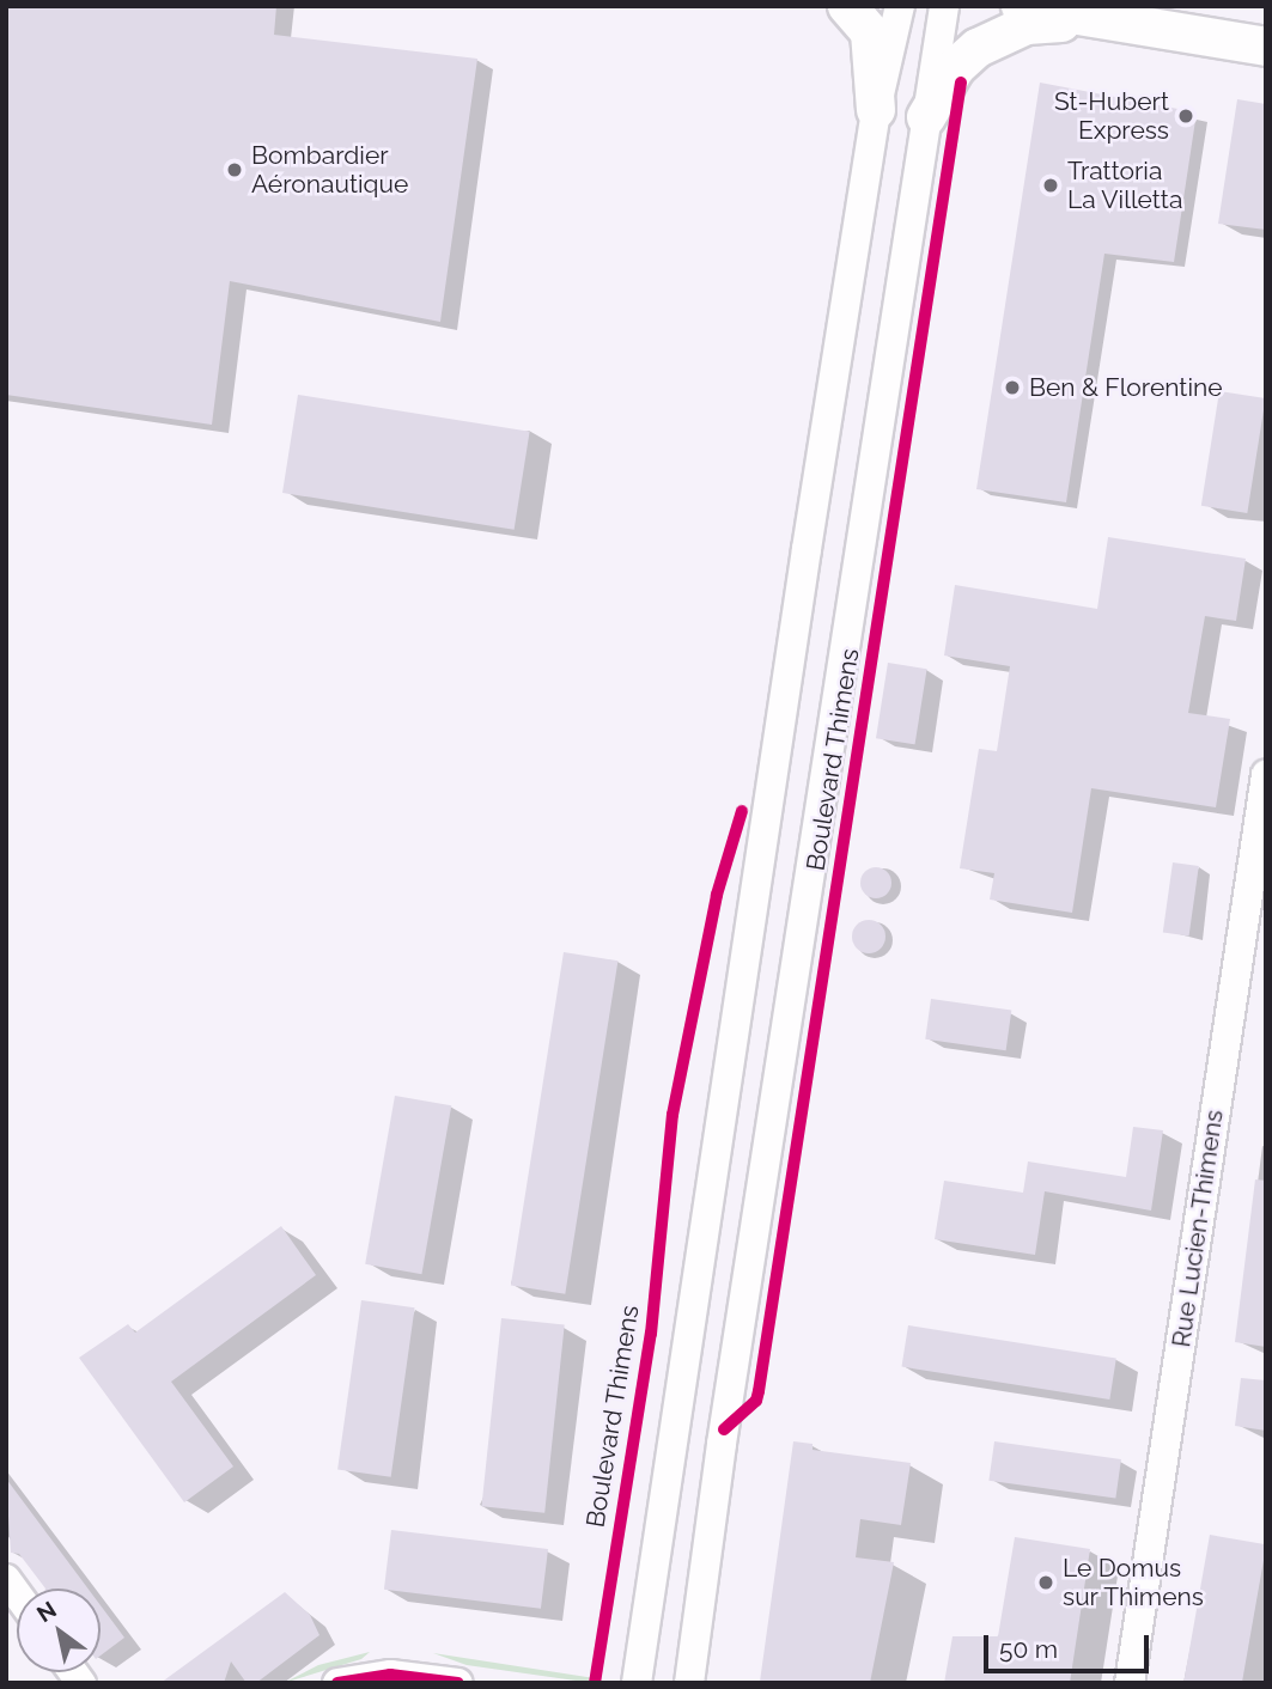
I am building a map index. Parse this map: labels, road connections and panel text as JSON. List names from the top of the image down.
{
  "streets": {
    "street": ["Boulevard Thimens", "Rue Lucien-Thimens"]
  },
  "places": [
    "St-Hubert Express",
    "Bombardier Aéronautique",
    "Trattoria La Villetta",
    "Ben & Florentine",
    "Le Domus sur Thimens"
  ],
  "scale_bar": "50 m",
  "north": "top left"
}
